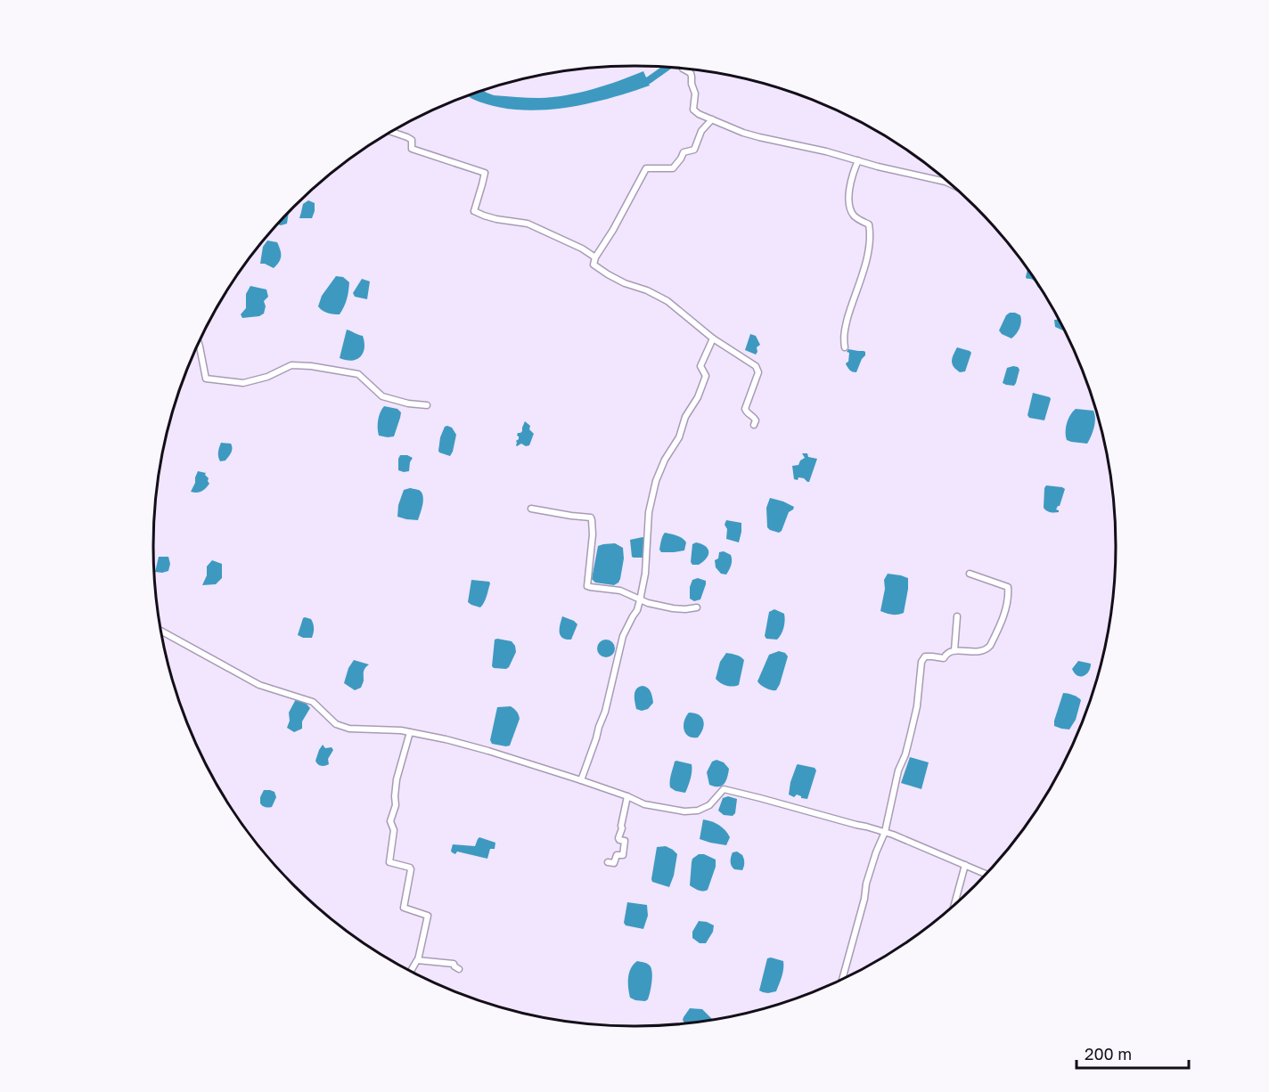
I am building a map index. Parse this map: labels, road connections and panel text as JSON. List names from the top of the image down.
{
  "scale_bar": "200 m"
}
